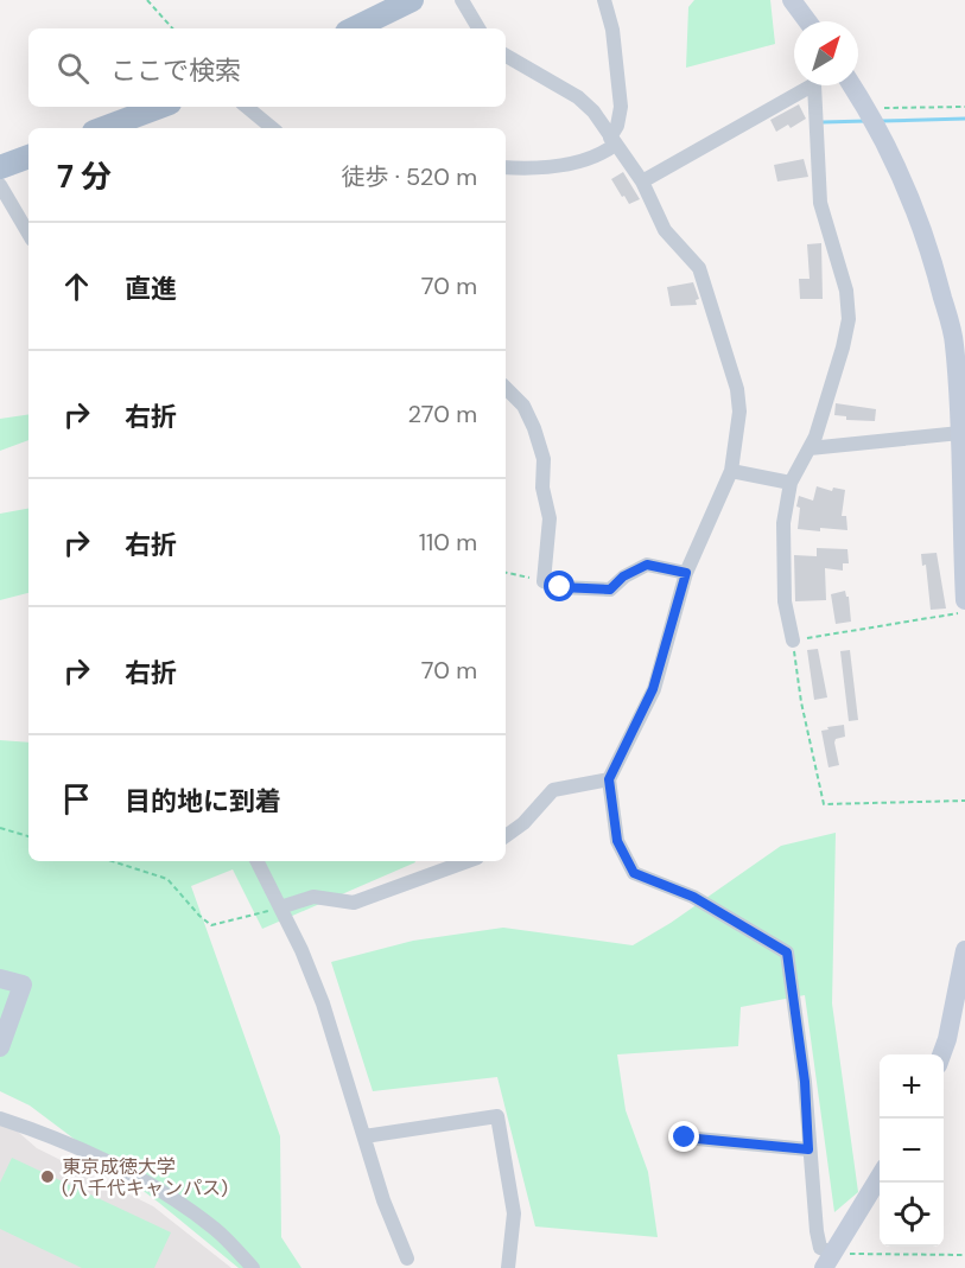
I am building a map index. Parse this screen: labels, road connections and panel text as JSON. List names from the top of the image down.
{
  "places": ["東京成徳大学 (八千代キャンパス)"],
  "north": "top right",
  "page": {
    "search": "ここで検索",
    "heading": ["7 分", "徒歩 · 520 m"],
    "list": [
      ["直進", "70 m"],
      ["右折", "270 m"],
      ["右折", "110 m"],
      ["右折", "70 m"],
      "目的地に到着"
    ],
    "map_buttons": ["+", "−"]
  }
}
